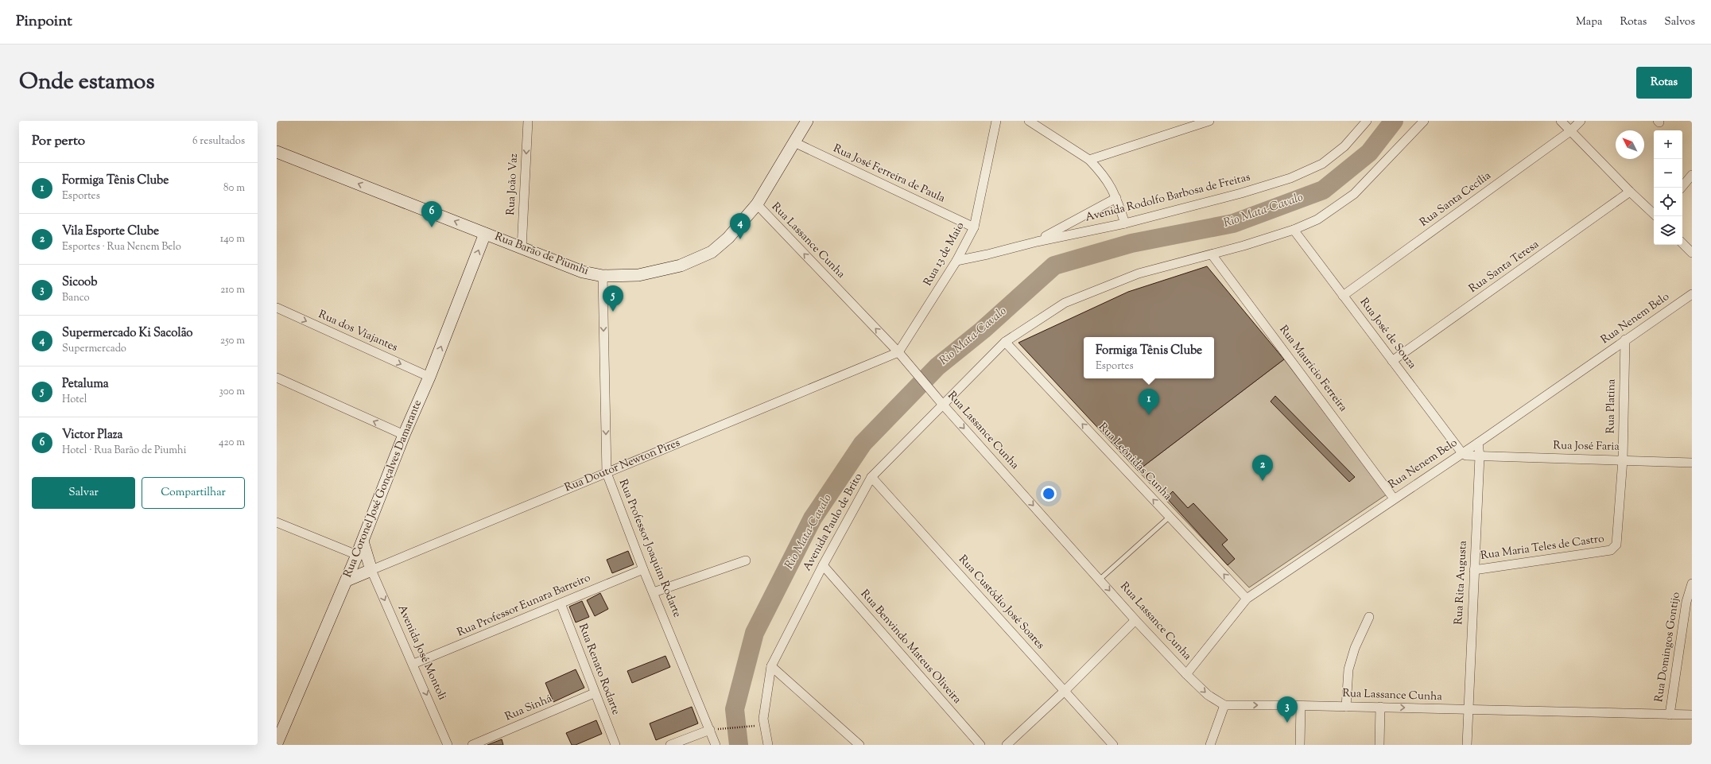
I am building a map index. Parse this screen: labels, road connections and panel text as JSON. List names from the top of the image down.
{
  "streets": {
    "main road": ["Rua Barão de Piumhi", "Rua Doutor Newton Pires", "Rua Coronel José Gonçalves Damarante"],
    "street": [
      "Rua José Ferreira de Paula",
      "Rua João Vaz",
      "Avenida Rodolfo Barbosa de Freitas",
      "Rua Santa Cecília",
      "Rua Lassance Cunha",
      "Rua 13 de Maio",
      "Rua Santa Teresa",
      "Rua Nenem Belo",
      "Rua dos Viajantes",
      "Rua José de Souza",
      "Rua Maurício Ferreira",
      "Rua Platina",
      "Rua José Faria",
      "Rua Leônidas Cunha",
      "Avenida Paulo de Brito",
      "Rua Maria Teles de Castro",
      "Rua Professor Joaquim Rodarte",
      "Rua Rita Augusta",
      "Rua Custódio José Soares",
      "Rua Professor Eunara Barreiro",
      "Rua Benvindo Mateus Oliveira",
      "Rua Domingos Gontijo",
      "Avenida José Montoli",
      "Rua Renato Rodarte",
      "Rua Sinhá"
    ]
  },
  "crossings": [
    ["Rua José Ferreira de Paula", "Rua Barão de Piumhi"],
    ["Rua José Ferreira de Paula", "Rua 13 de Maio"],
    ["Rua João Vaz", "Rua Barão de Piumhi"],
    ["Avenida Rodolfo Barbosa de Freitas", "Rua 13 de Maio"],
    ["Rua Santa Cecília", "Rua José de Souza"],
    ["Rua Lassance Cunha", "Rua Barão de Piumhi"],
    ["Rua Lassance Cunha", "Rua 13 de Maio"],
    ["Rua Lassance Cunha", "Rua Nenem Belo"],
    ["Rua Lassance Cunha", "Rua Doutor Newton Pires"],
    ["Rua Lassance Cunha", "Avenida Paulo de Brito"],
    ["Rua Lassance Cunha", "Rua Rita Augusta"],
    ["Rua Lassance Cunha", "Rua Domingos Gontijo"],
    ["Rua Barão de Piumhi", "Rua Coronel José Gonçalves Damarante"],
    ["Rua Barão de Piumhi", "Rua Professor Joaquim Rodarte"],
    ["Rua 13 de Maio", "Rua Doutor Newton Pires"],
    ["Rua Santa Teresa", "Rua José de Souza"],
    ["Rua Nenem Belo", "Rua José de Souza"],
    ["Rua Nenem Belo", "Rua Maurício Ferreira"],
    ["Rua Nenem Belo", "Rua Platina"],
    ["Rua Nenem Belo", "Rua José Faria"],
    ["Rua Nenem Belo", "Rua Leônidas Cunha"],
    ["Rua Nenem Belo", "Rua Rita Augusta"],
    ["Rua dos Viajantes", "Rua Coronel José Gonçalves Damarante"],
    ["Rua José de Souza", "Rua José Faria"],
    ["Rua José de Souza", "Avenida Paulo de Brito"],
    ["Rua Maurício Ferreira", "Avenida Paulo de Brito"],
    ["Rua Platina", "Rua José Faria"],
    ["Rua Platina", "Rua Maria Teles de Castro"],
    ["Rua José Faria", "Rua Rita Augusta"],
    ["Rua Leônidas Cunha", "Avenida Paulo de Brito"],
    ["Rua Doutor Newton Pires", "Rua Coronel José Gonçalves Damarante"],
    ["Rua Doutor Newton Pires", "Rua Professor Joaquim Rodarte"],
    ["Rua Doutor Newton Pires", "Avenida José Montoli"],
    ["Avenida Paulo de Brito", "Rua Custódio José Soares"],
    ["Avenida Paulo de Brito", "Rua Benvindo Mateus Oliveira"],
    ["Rua Maria Teles de Castro", "Rua Rita Augusta"],
    ["Rua Professor Joaquim Rodarte", "Rua Professor Eunara Barreiro"],
    ["Rua Professor Eunara Barreiro", "Avenida José Montoli"],
    ["Rua Professor Eunara Barreiro", "Rua Renato Rodarte"],
    ["Rua Renato Rodarte", "Rua Sinhá"]
  ],
  "one_way": [
    "Rua João Vaz",
    "Rua Barão de Piumhi",
    "Rua Leônidas Cunha",
    "Rua Professor Joaquim Rodarte",
    "Avenida José Montoli"
  ],
  "water": ["Rio Mata-Cavalo"],
  "north": "top left",
  "page": {
    "header": "Pinpoint",
    "nav": ["Mapa", "Rotas", "Salvos"],
    "title": "Onde estamos",
    "buttons": [
      "Rotas",
      ["Salvar", "Compartilhar"]
    ],
    "heading": ["Por perto", "6 resultados"],
    "map_buttons": ["+", "−"],
    "list": [
      {
        "mark": "1",
        "name": "Formiga Tênis Clube",
        "note": "Esportes",
        "value": "80 m"
      },
      {
        "mark": "2",
        "name": "Vila Esporte Clube",
        "note": "Esportes · Rua Nenem Belo",
        "value": "140 m"
      },
      {
        "mark": "3",
        "name": "Sicoob",
        "note": "Banco",
        "value": "210 m"
      },
      {
        "mark": "4",
        "name": "Supermercado Ki Sacolão",
        "note": "Supermercado",
        "value": "250 m"
      },
      {
        "mark": "5",
        "name": "Petaluma",
        "note": "Hotel",
        "value": "300 m"
      },
      {
        "mark": "6",
        "name": "Victor Plaza",
        "note": "Hotel · Rua Barão de Piumhi",
        "value": "420 m"
      }
    ],
    "pins": [
      "6",
      "4",
      "5",
      "1",
      "2",
      "3"
    ],
    "popup": ["Formiga Tênis Clube", "Esportes"]
  }
}
